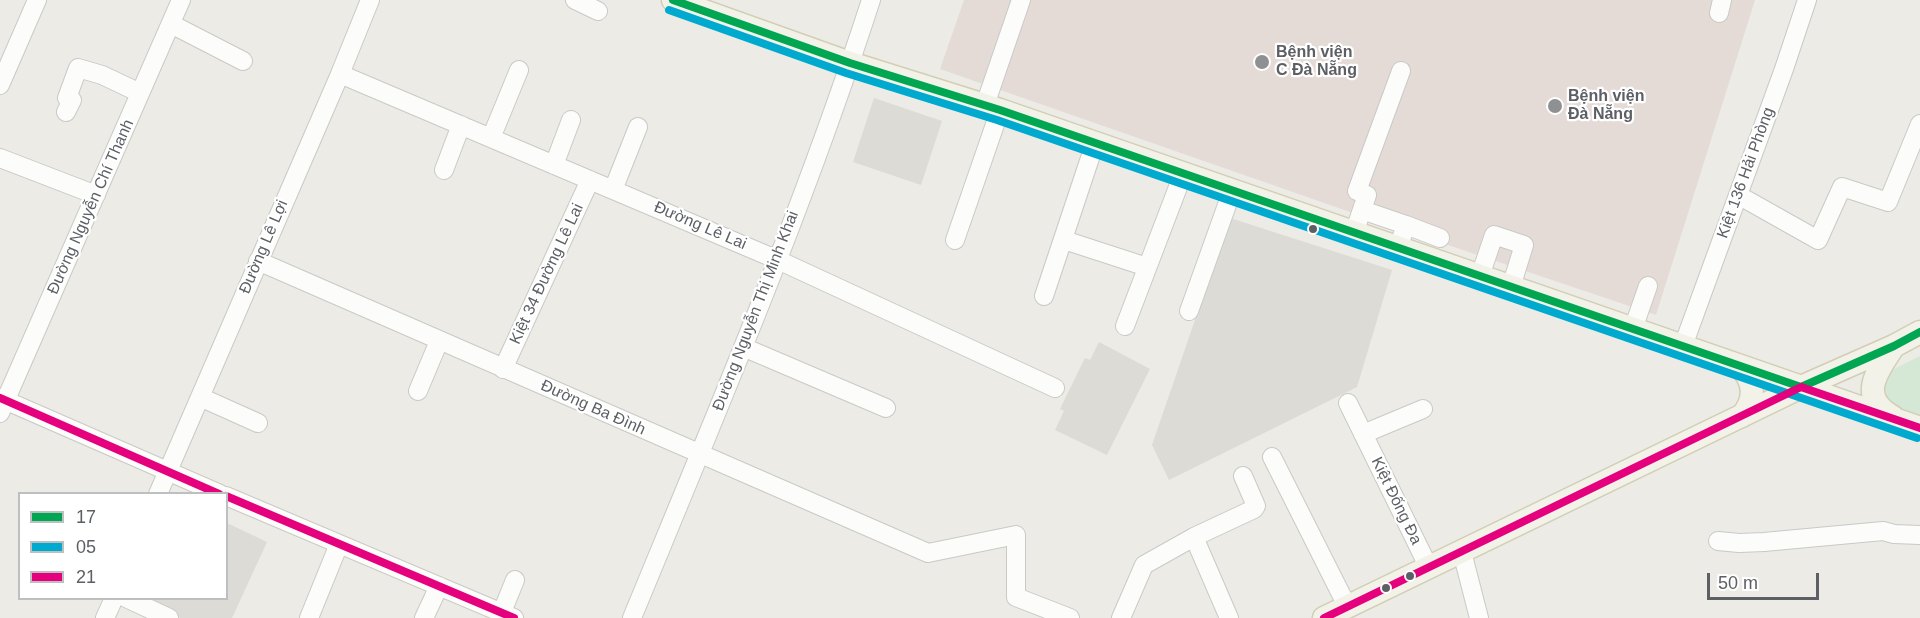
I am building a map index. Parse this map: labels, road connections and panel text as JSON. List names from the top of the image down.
{
  "streets": {
    "street": [
      "Kiệt 136 Hải Phòng",
      "Đường Nguyễn Chí Thanh",
      "Đường Lê Lai",
      "Đường Lê Lợi",
      "Kiệt 34 Đường Lê Lai",
      "Đường Nguyễn Thị Minh Khai",
      "Đường Ba Đình",
      "Kiệt Đống Đa"
    ]
  },
  "crossings": [
    ["Đường Lê Lai", "Đường Lê Lợi"],
    ["Đường Lê Lai", "Kiệt 34 Đường Lê Lai"],
    ["Đường Lê Lai", "Đường Nguyễn Thị Minh Khai"],
    ["Đường Lê Lợi", "Đường Ba Đình"],
    ["Kiệt 34 Đường Lê Lai", "Đường Ba Đình"],
    ["Đường Nguyễn Thị Minh Khai", "Đường Ba Đình"]
  ],
  "places": ["Bệnh viện C Đà Nẵng", "Bệnh viện Đà Nẵng"],
  "lines": ["transit line 17", "transit line 05", "transit line 21"],
  "legend": ["17", "05", "21"],
  "scale_bar": "50 m"
}
